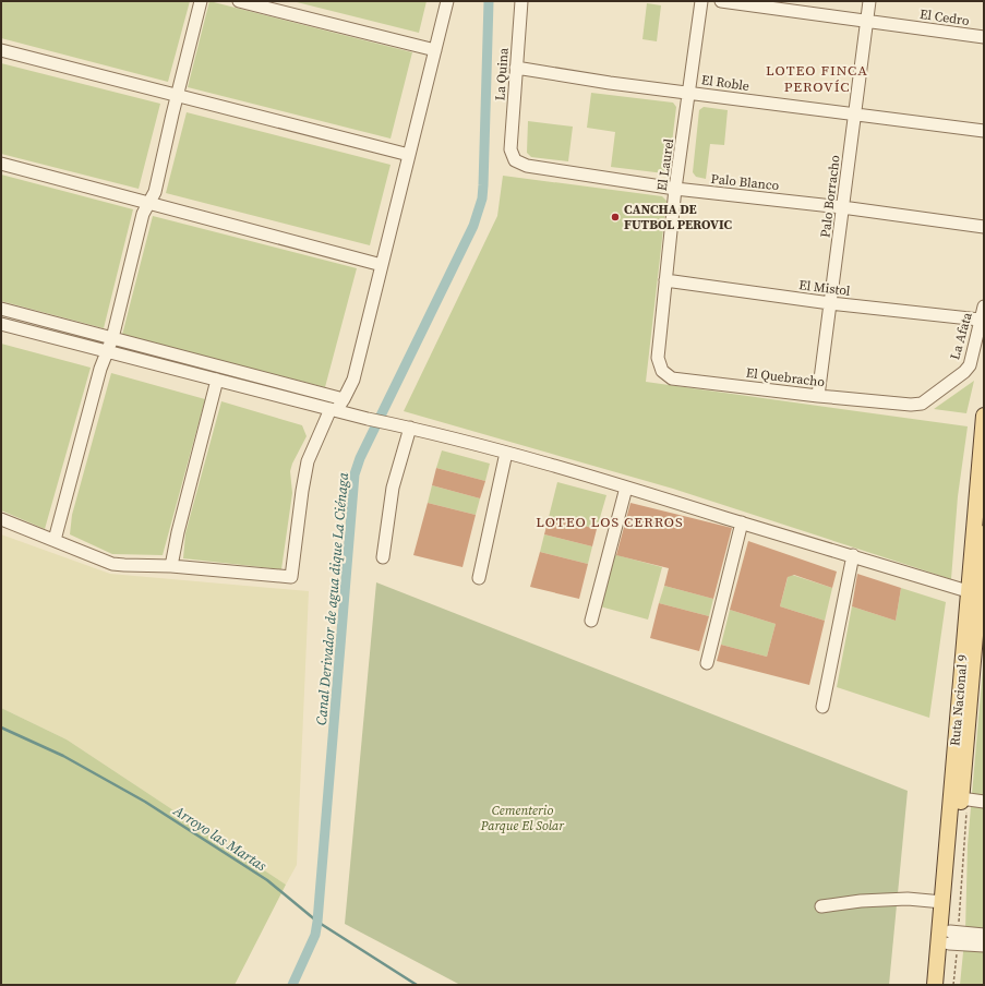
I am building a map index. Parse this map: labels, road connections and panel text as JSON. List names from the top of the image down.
{
  "streets": {
    "main road": ["Ruta Nacional 9"],
    "street": [
      "El Cedro",
      "La Quina",
      "El Roble",
      "El Laurel",
      "Palo Blanco",
      "Palo Borracho",
      "El Mistol",
      "La Afata",
      "El Quebracho"
    ]
  },
  "crossings": [
    ["El Cedro", "Palo Borracho"],
    ["La Quina", "El Roble"],
    ["La Quina", "Palo Blanco"],
    ["El Roble", "El Laurel"],
    ["El Roble", "Palo Borracho"],
    ["El Laurel", "Palo Blanco"],
    ["El Laurel", "El Mistol"],
    ["El Laurel", "El Quebracho"],
    ["Palo Blanco", "Palo Borracho"],
    ["Palo Borracho", "El Mistol"],
    ["Palo Borracho", "El Quebracho"],
    ["El Mistol", "La Afata"],
    ["La Afata", "El Quebracho"]
  ],
  "districts": ["LOTEO FINCA PEROVÍC", "LOTEO LOS CERROS"],
  "water": ["Canal Derivador de agua dique La Ciénaga", "Arroyo las Martas"],
  "parks": ["Cementerio Parque El Solar"],
  "places": ["CANCHA DE FUTBOL PEROVIC"]
}
